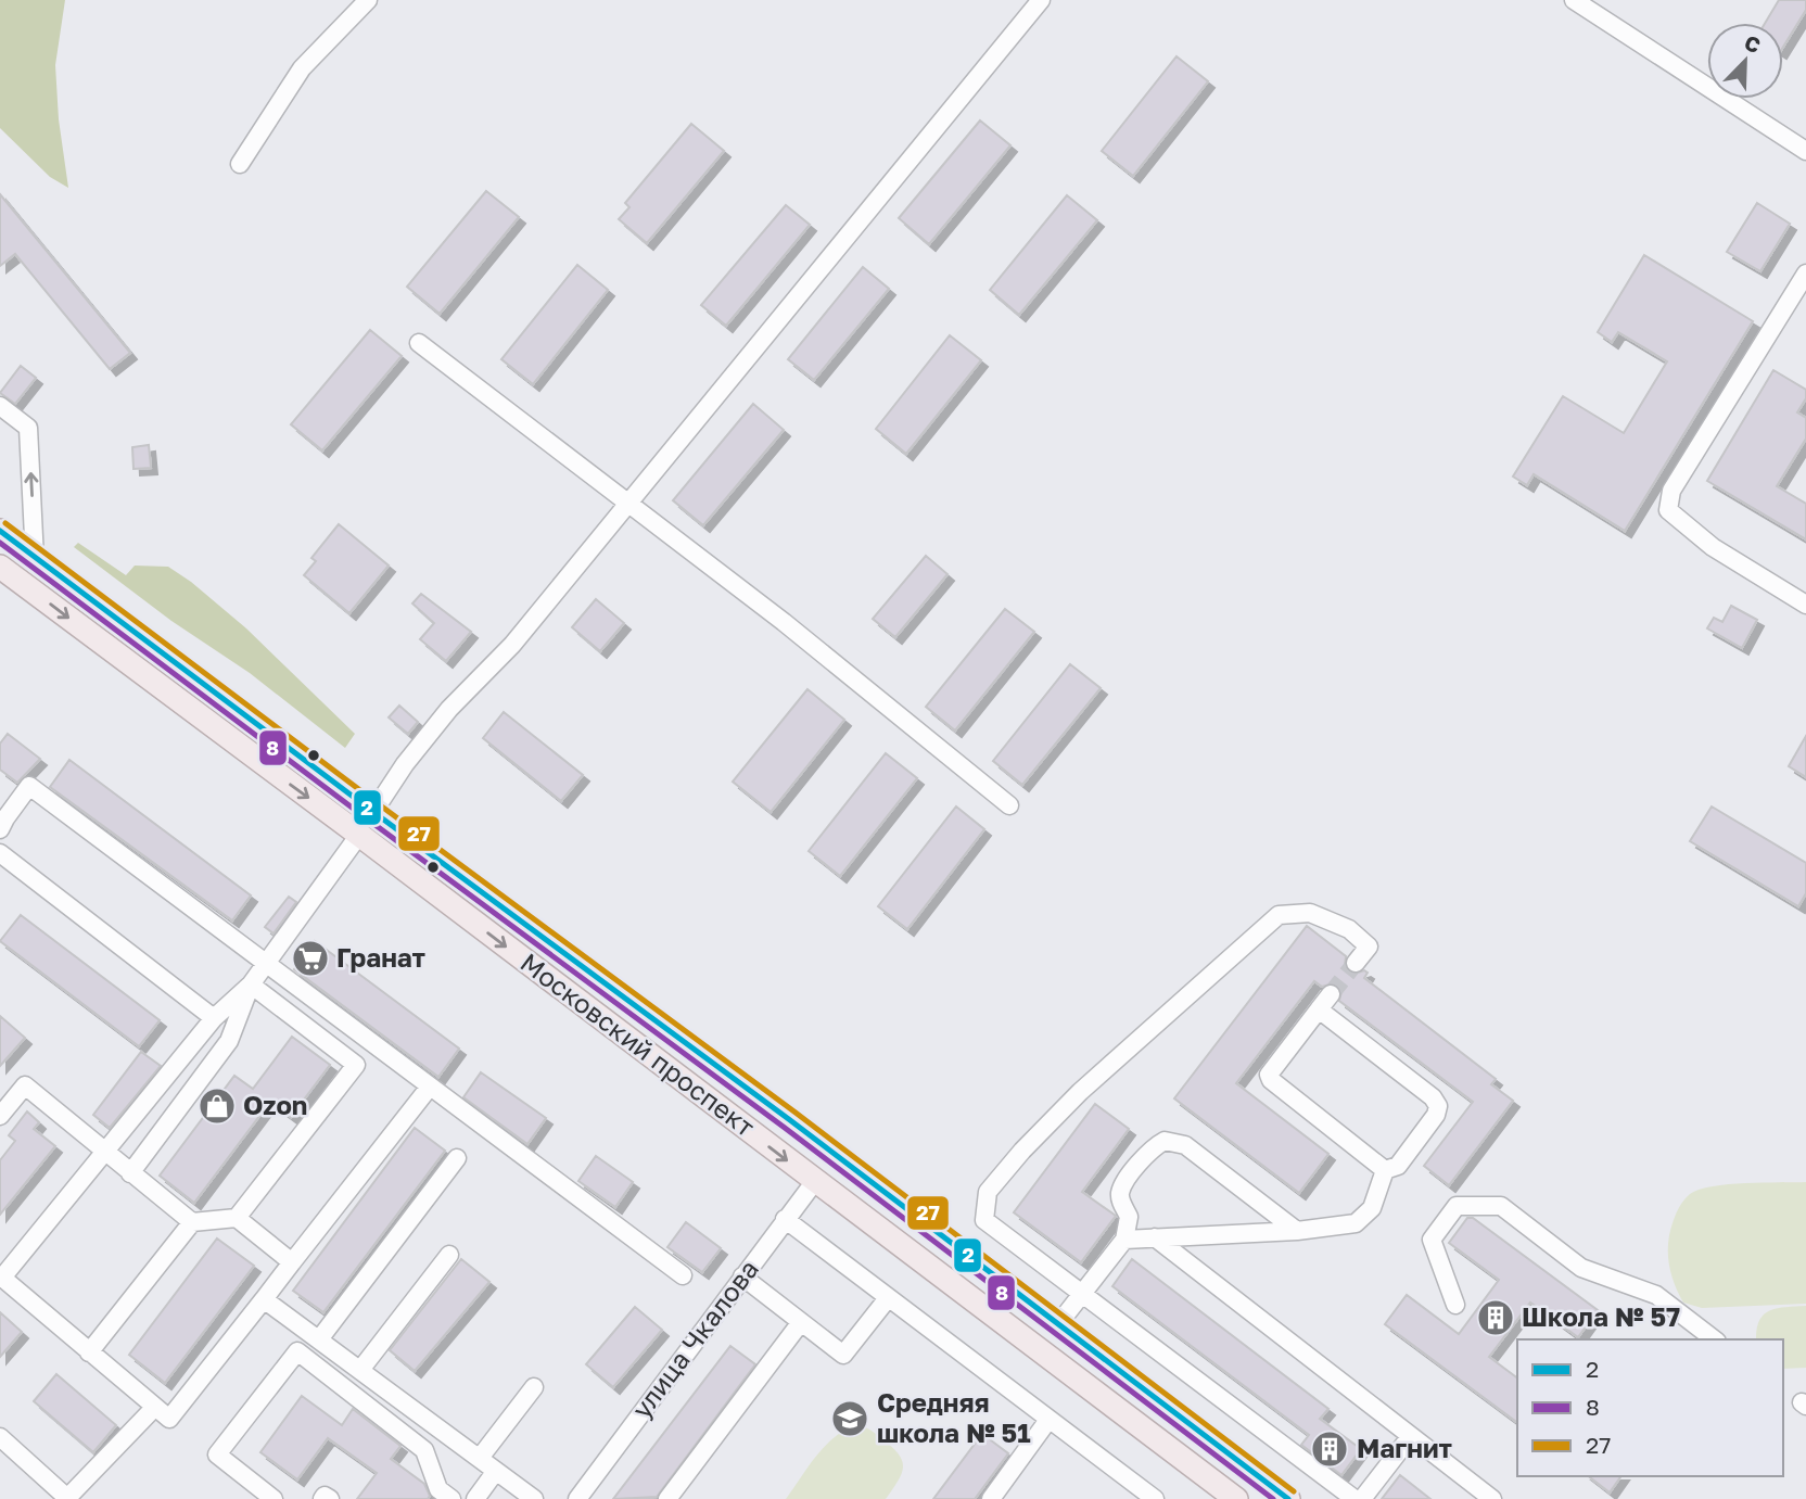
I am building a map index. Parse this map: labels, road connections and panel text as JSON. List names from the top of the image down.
{
  "streets": {
    "main road": ["Московский проспект"],
    "street": ["улица Чкалова"]
  },
  "crossings": [
    ["Московский проспект", "улица Чкалова"]
  ],
  "places": {
    "supermarket": ["Гранат"],
    "shop": ["Ozon"],
    "building": ["Школа № 57", "Магнит"],
    "school or university": ["Средняя школа № 51"]
  },
  "lines": ["transit line 27", "transit line 2", "transit line 8"],
  "legend": ["2", "8", "27"],
  "north": "top right"
}
